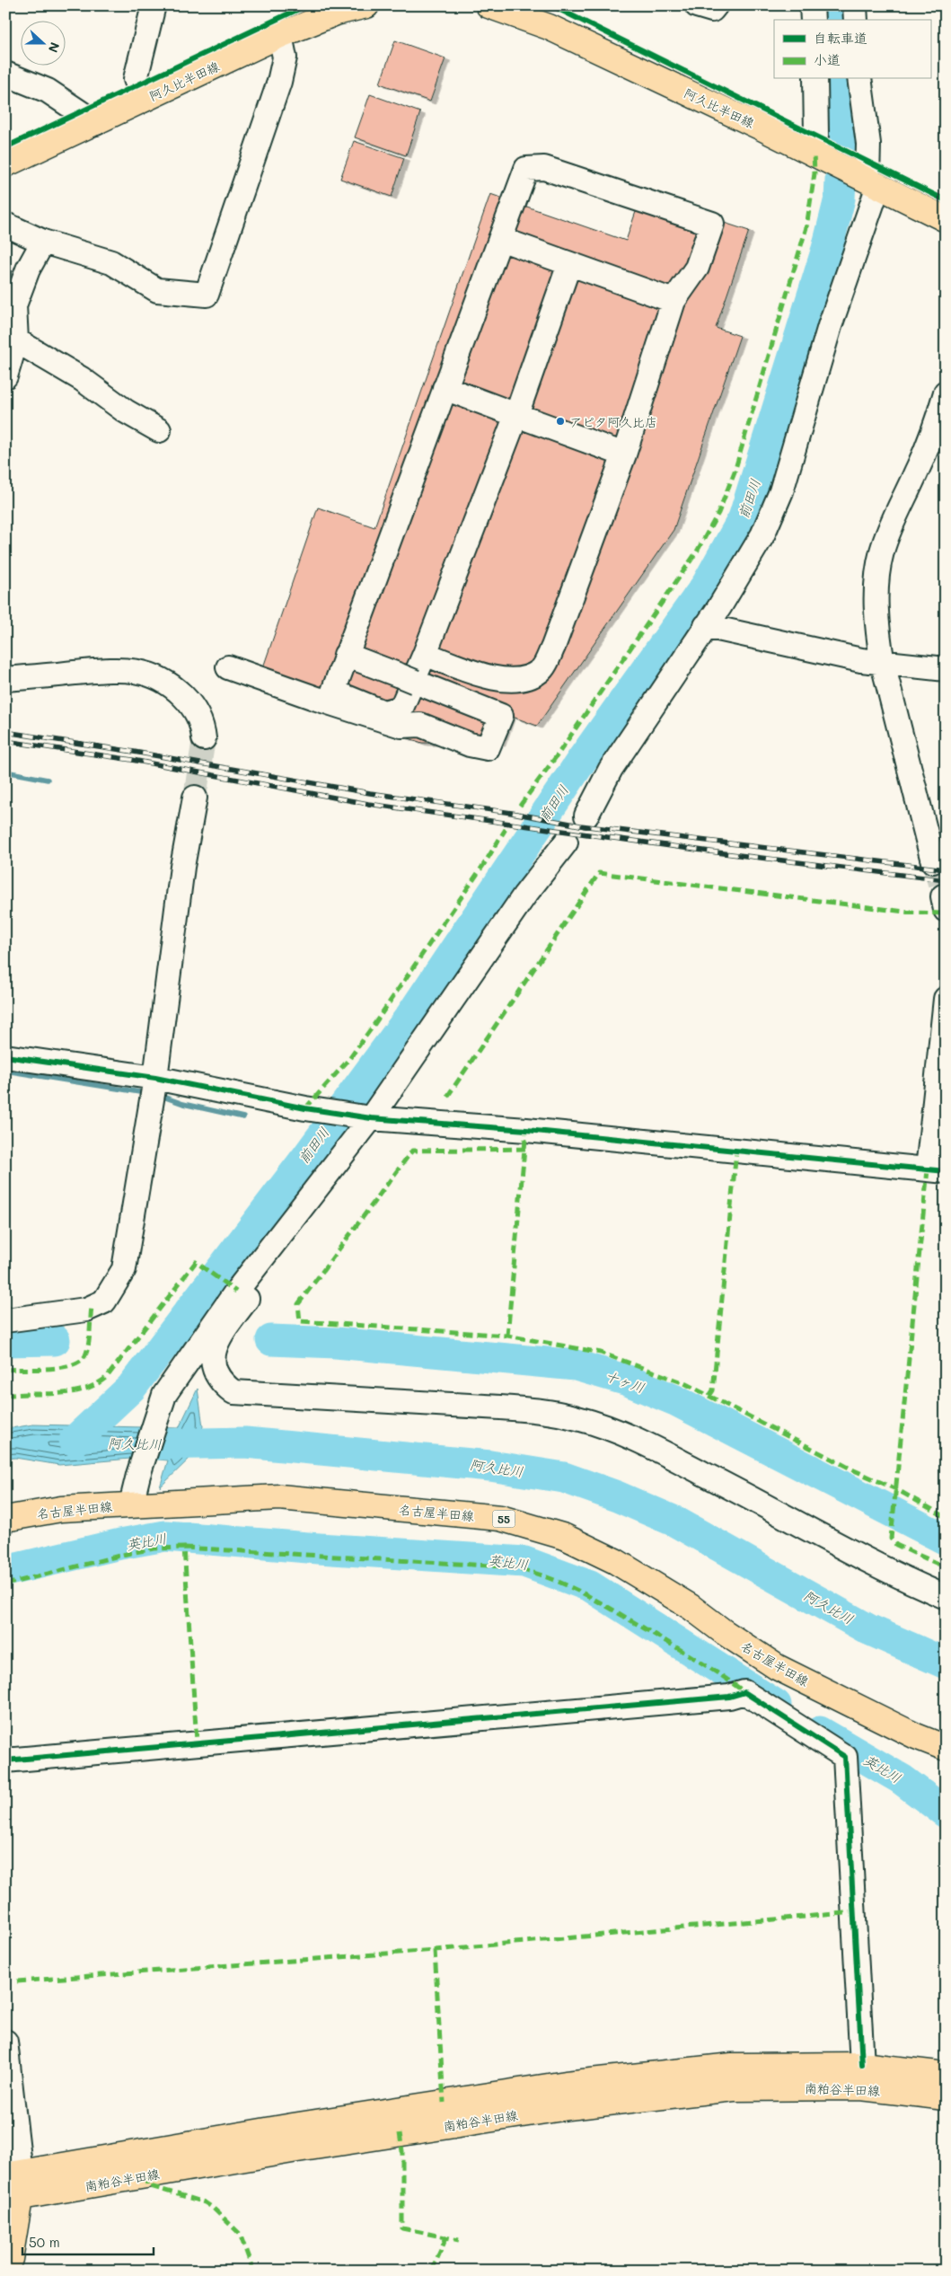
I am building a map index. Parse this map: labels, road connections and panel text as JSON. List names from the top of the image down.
{
  "streets": {
    "main road": [
      "阿久比半田線",
      "名古屋半田線",
      "55",
      "南粕谷半田線"
    ]
  },
  "water": [
    "前田川",
    "十ヶ川",
    "阿久比川",
    "英比川"
  ],
  "places": ["アピタ阿久比店"],
  "legend": ["自転車道", "小道"],
  "scale_bar": "50 m",
  "north": "right"
}
